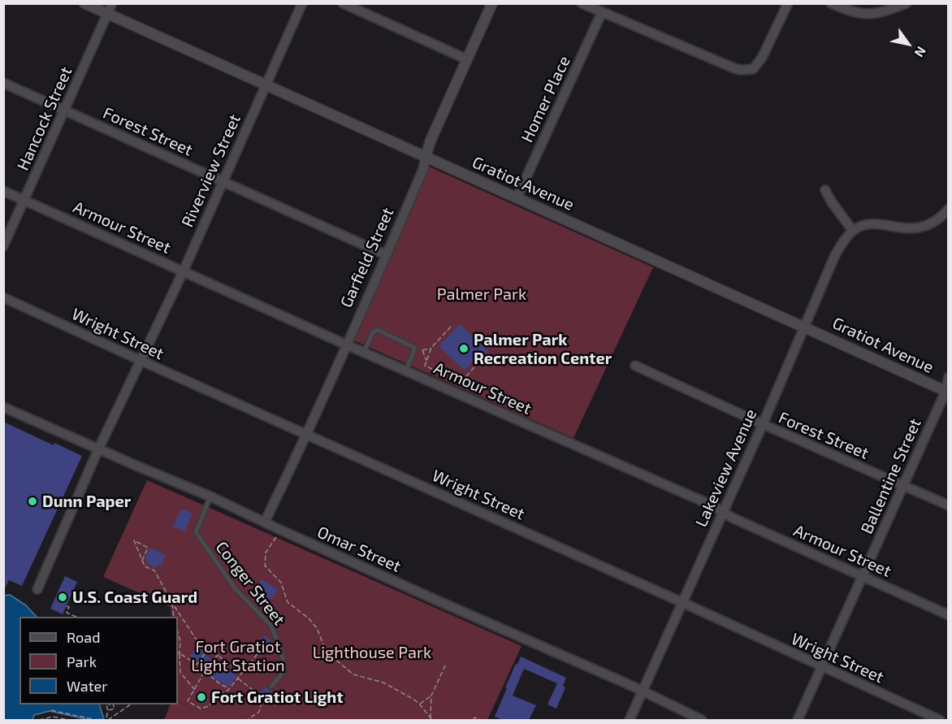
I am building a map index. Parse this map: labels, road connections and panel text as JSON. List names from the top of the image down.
{
  "streets": {
    "street": [
      "Homer Place",
      "Hancock Street",
      "Forest Street",
      "Riverview Street",
      "Gratiot Avenue",
      "Armour Street",
      "Garfield Street",
      "Wright Street",
      "Lakeview Avenue",
      "Ballentine Street",
      "Omar Street"
    ],
    "lane": ["Conger Street"]
  },
  "crossings": [
    ["Homer Place", "Gratiot Avenue"],
    ["Hancock Street", "Forest Street"],
    ["Hancock Street", "Gratiot Avenue"],
    ["Hancock Street", "Armour Street"],
    ["Forest Street", "Riverview Street"],
    ["Forest Street", "Garfield Street"],
    ["Forest Street", "Lakeview Avenue"],
    ["Forest Street", "Ballentine Street"],
    ["Riverview Street", "Gratiot Avenue"],
    ["Riverview Street", "Armour Street"],
    ["Riverview Street", "Wright Street"],
    ["Riverview Street", "Omar Street"],
    ["Gratiot Avenue", "Garfield Street"],
    ["Gratiot Avenue", "Lakeview Avenue"],
    ["Gratiot Avenue", "Ballentine Street"],
    ["Armour Street", "Garfield Street"],
    ["Armour Street", "Lakeview Avenue"],
    ["Armour Street", "Ballentine Street"],
    ["Garfield Street", "Wright Street"],
    ["Garfield Street", "Omar Street"],
    ["Wright Street", "Lakeview Avenue"],
    ["Wright Street", "Ballentine Street"],
    ["Lakeview Avenue", "Omar Street"],
    ["Omar Street", "Conger Street"]
  ],
  "parks": ["Palmer Park", "Fort Gratiot Light Station", "Lighthouse Park"],
  "places": [
    "Palmer Park Recreation Center",
    "Dunn Paper",
    "U.S. Coast Guard",
    "Fort Gratiot Light"
  ],
  "legend": ["Road", "Park", "Water"],
  "north": "bottom right"
}
